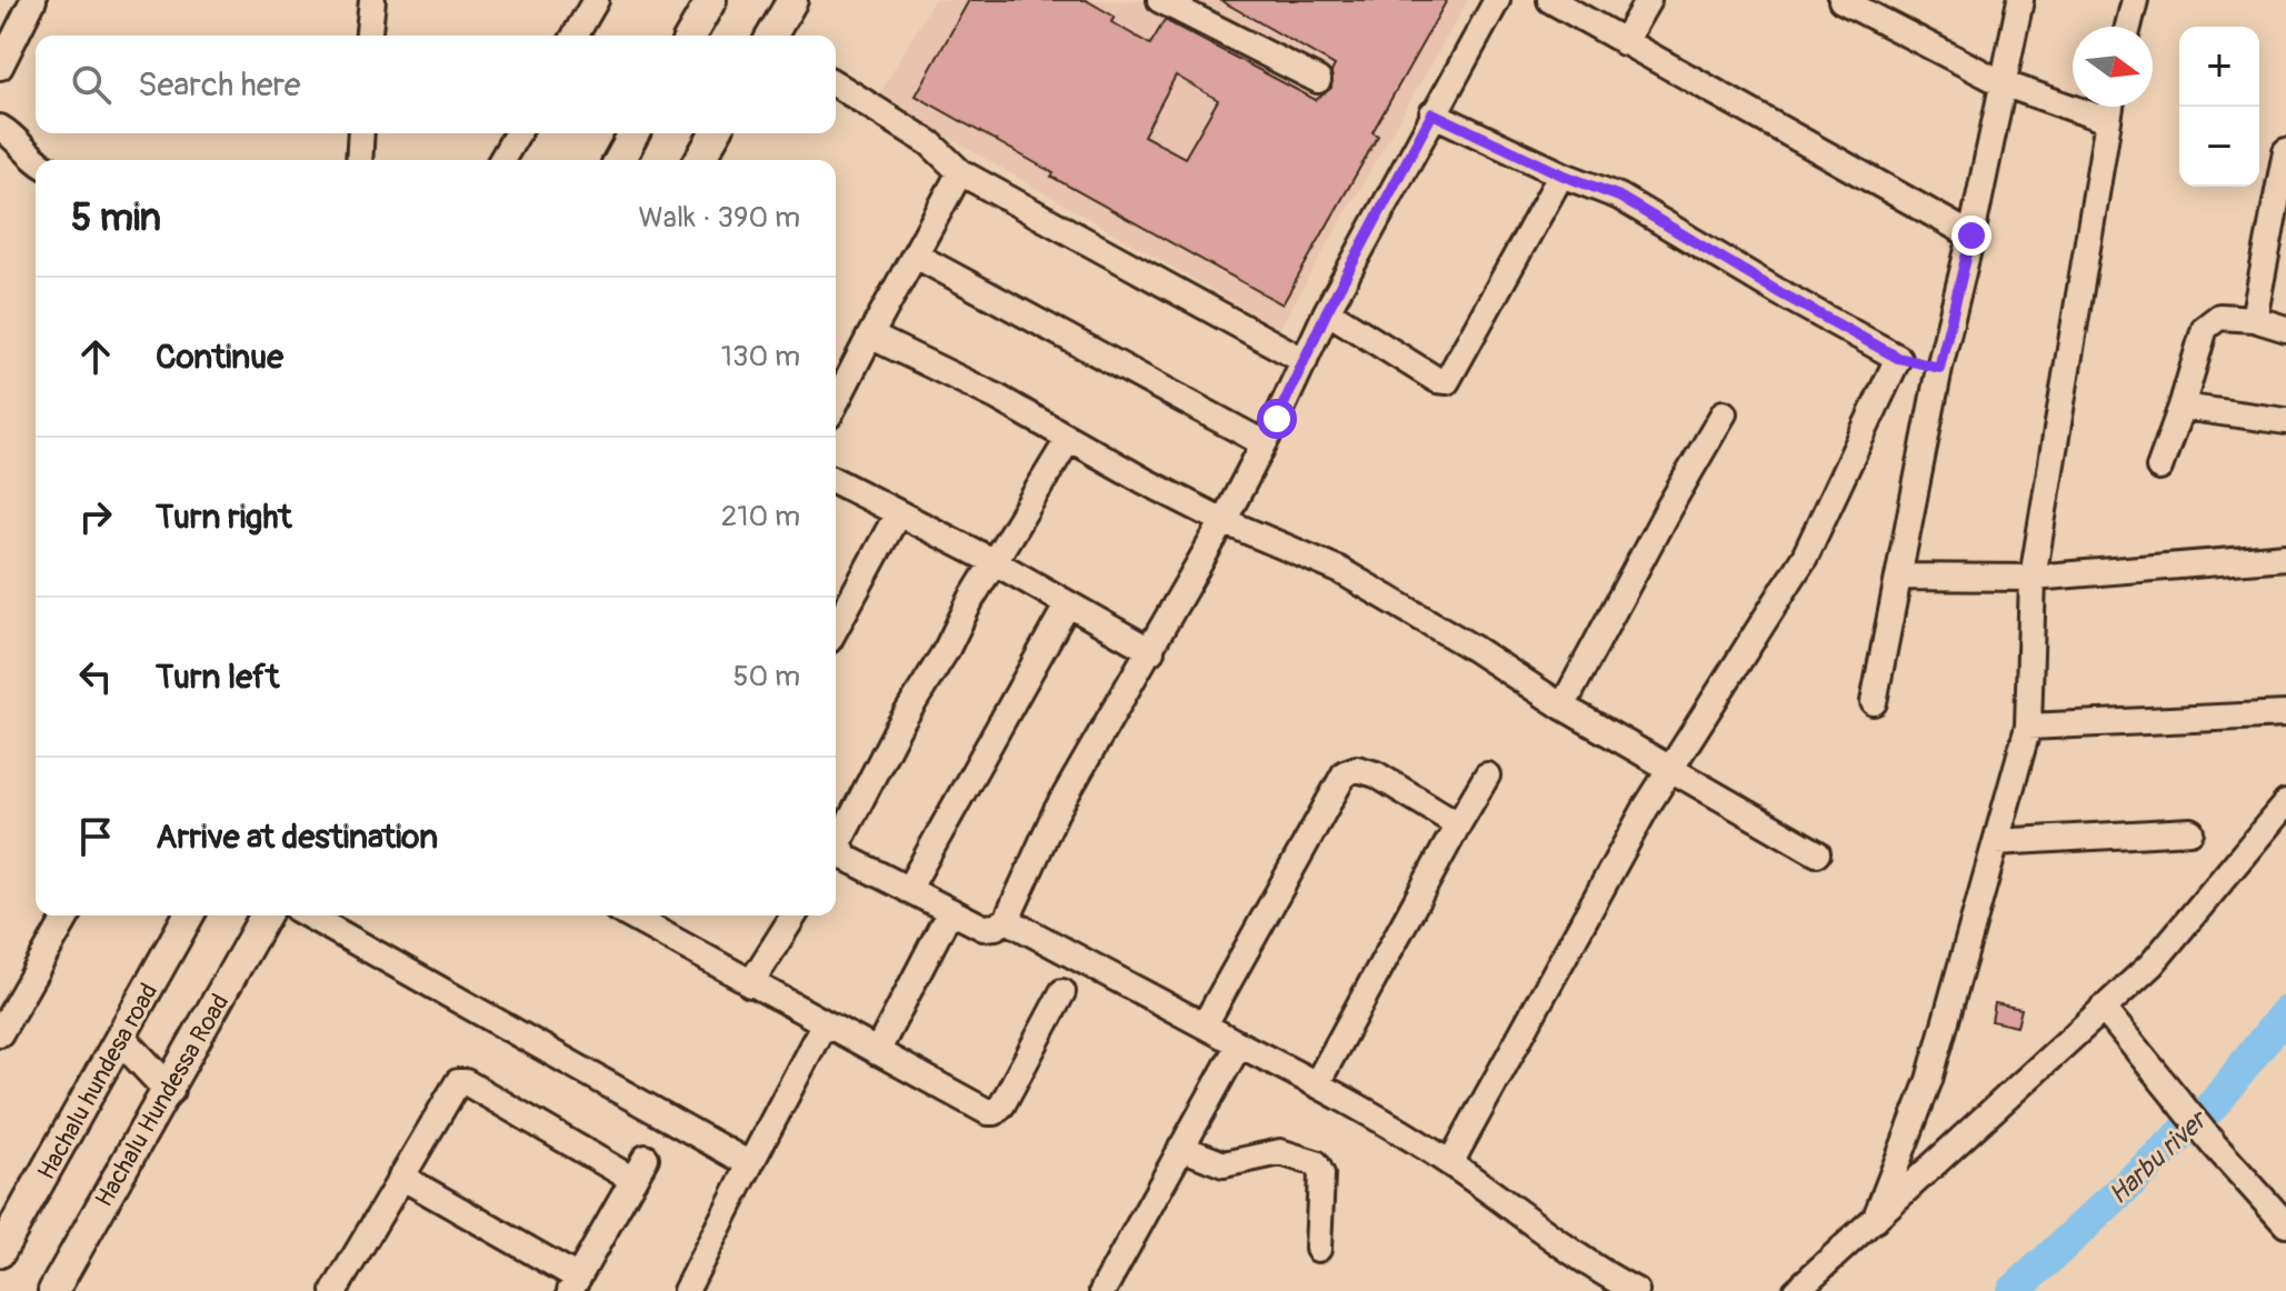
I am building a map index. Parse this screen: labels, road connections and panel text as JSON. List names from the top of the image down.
{
  "streets": {
    "main road": ["Hachalu hundesa road", "Hachalu Hundessa Road"]
  },
  "water": ["Harbu river"],
  "north": "right",
  "page": {
    "map_buttons": ["+", "−"],
    "search": "Search here",
    "heading": ["5 min", "Walk · 390 m"],
    "list": [
      ["Continue", "130 m"],
      ["Turn right", "210 m"],
      ["Turn left", "50 m"],
      "Arrive at destination"
    ]
  }
}
